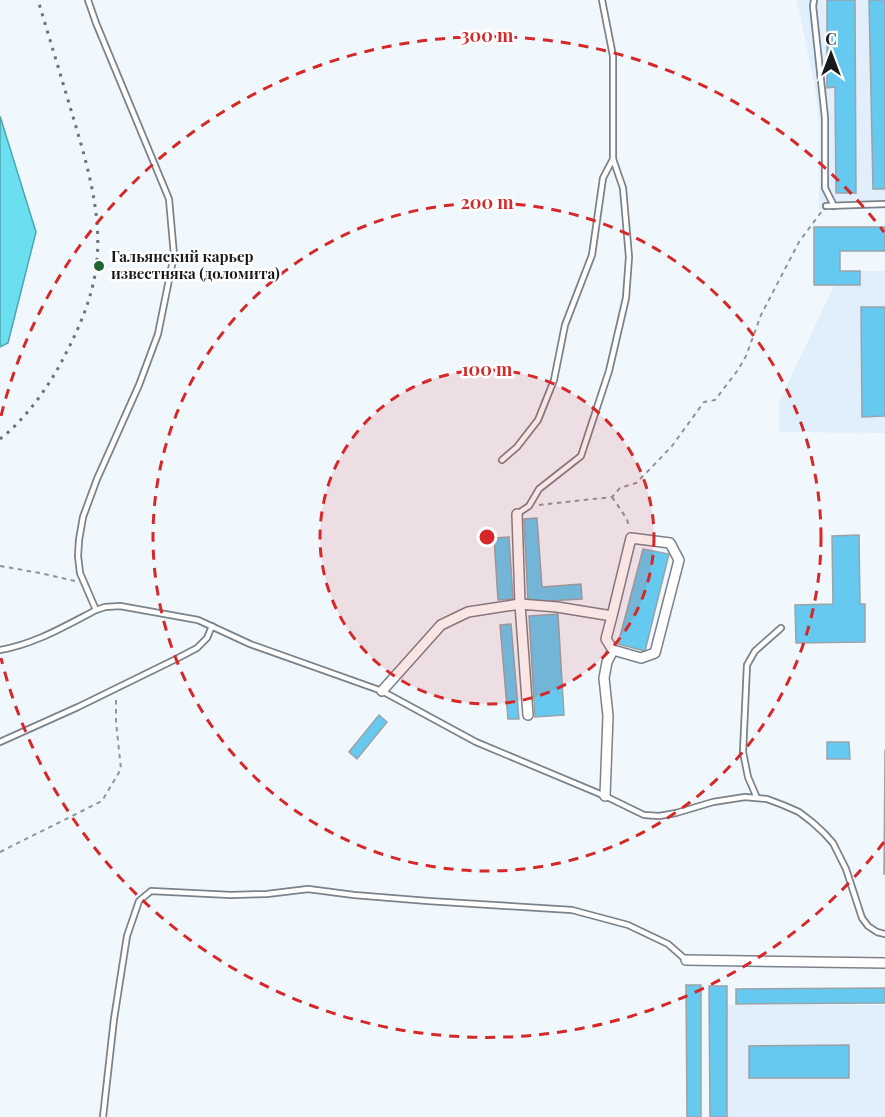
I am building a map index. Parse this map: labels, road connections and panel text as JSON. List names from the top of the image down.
{
  "places": ["Гальянский карьер известняка (доломита)"],
  "north": "top",
  "rings": ["300 m", "200 m", "100 m"]
}
